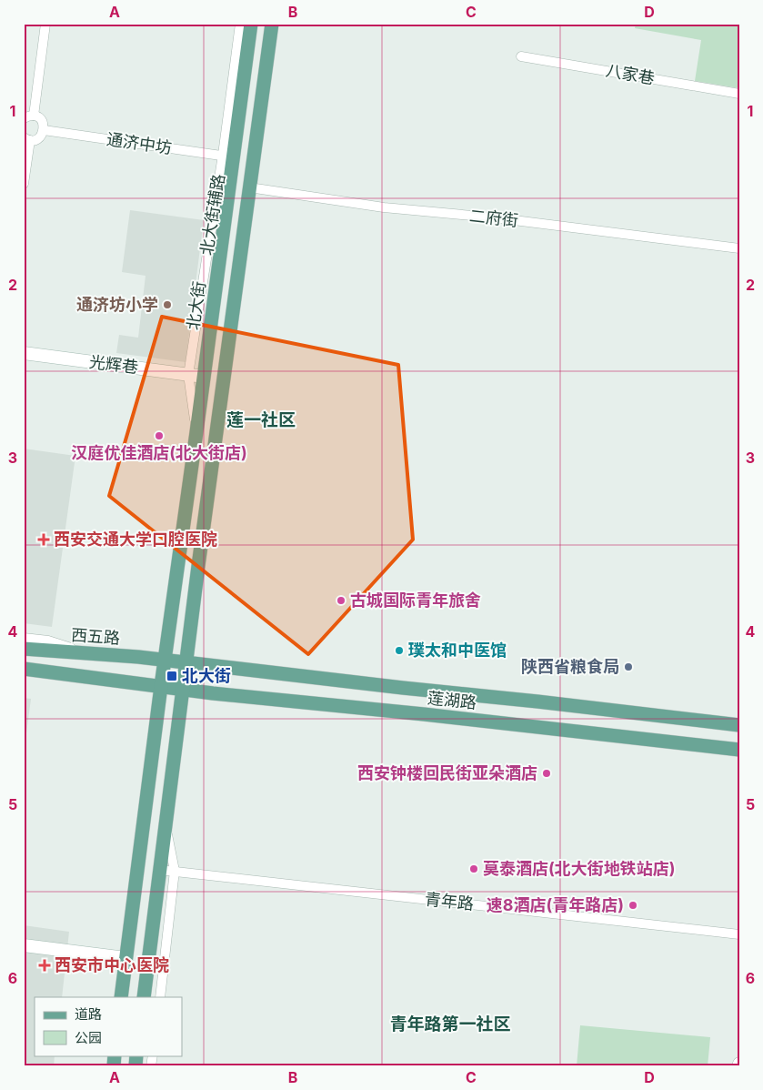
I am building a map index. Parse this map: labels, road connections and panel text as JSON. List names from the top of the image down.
{
  "streets": {
    "main road": ["北大街", "西五路", "莲湖路"],
    "street": [
      "八家巷",
      "通济中坊",
      "北大街辅路",
      "二府街",
      "光辉巷",
      "青年路"
    ]
  },
  "crossings": [
    ["通济中坊", "北大街辅路"],
    ["通济中坊", "北大街"],
    ["北大街辅路", "北大街"],
    ["北大街辅路", "光辉巷"],
    ["北大街", "光辉巷"],
    ["北大街", "西五路"],
    ["北大街", "莲湖路"],
    ["西五路", "莲湖路"]
  ],
  "districts": ["莲一社区", "青年路第一社区"],
  "places": {
    "other": [
      "通济坊小学",
      "汉庭优佳酒店(北大街店)",
      "古城国际青年旅舍",
      "璞太和中医馆",
      "陕西省粮食局",
      "西安钟楼回民街亚朵酒店",
      "莫泰酒店(北大街地铁站店)",
      "速8酒店(青年路店)"
    ],
    "health": ["西安交通大学口腔医院", "西安市中心医院"],
    "transit": ["北大街"]
  },
  "legend": ["道路", "公园"],
  "grid": {
    "columns": [
      "A",
      "B",
      "C",
      "D"
    ],
    "rows": [
      "1",
      "2",
      "3",
      "4",
      "5",
      "6"
    ]
  }
}
